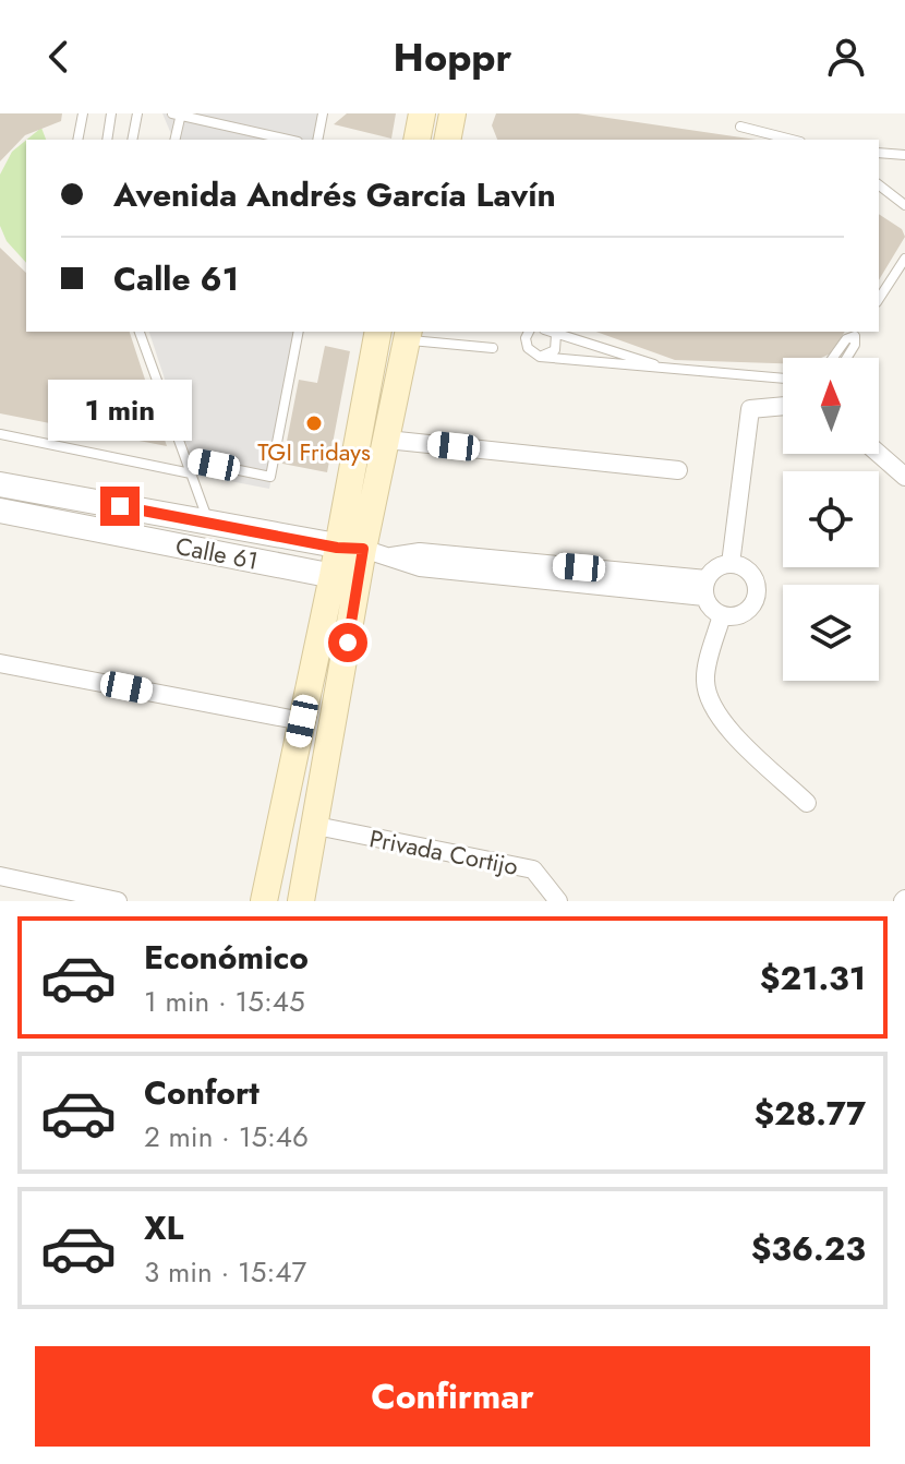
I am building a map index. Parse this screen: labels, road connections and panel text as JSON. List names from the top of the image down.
{
  "streets": {
    "street": ["Calle 61", "Privada Cortijo"]
  },
  "places": ["TGI Fridays"],
  "north": "top",
  "page": {
    "header": "Hoppr",
    "banner": ["Avenida Andrés García Lavín", "Calle 61"],
    "bubble": "1 min",
    "list": [
      {
        "name": "Económico",
        "note": "1 min · 15:45",
        "value": "$21.31"
      },
      {
        "name": "Confort",
        "note": "2 min · 15:46",
        "value": "$28.77"
      },
      {
        "name": "XL",
        "note": "3 min · 15:47",
        "value": "$36.23"
      }
    ],
    "buttons": "Confirmar"
  }
}
